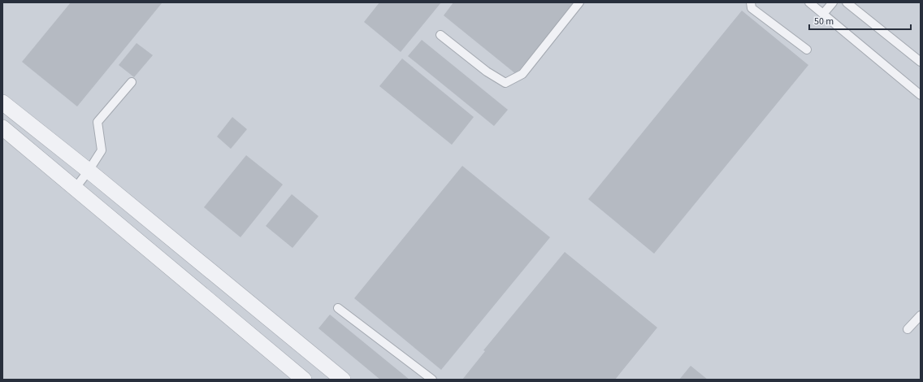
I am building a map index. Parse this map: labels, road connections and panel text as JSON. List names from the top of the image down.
{
  "scale_bar": "50 m"
}
